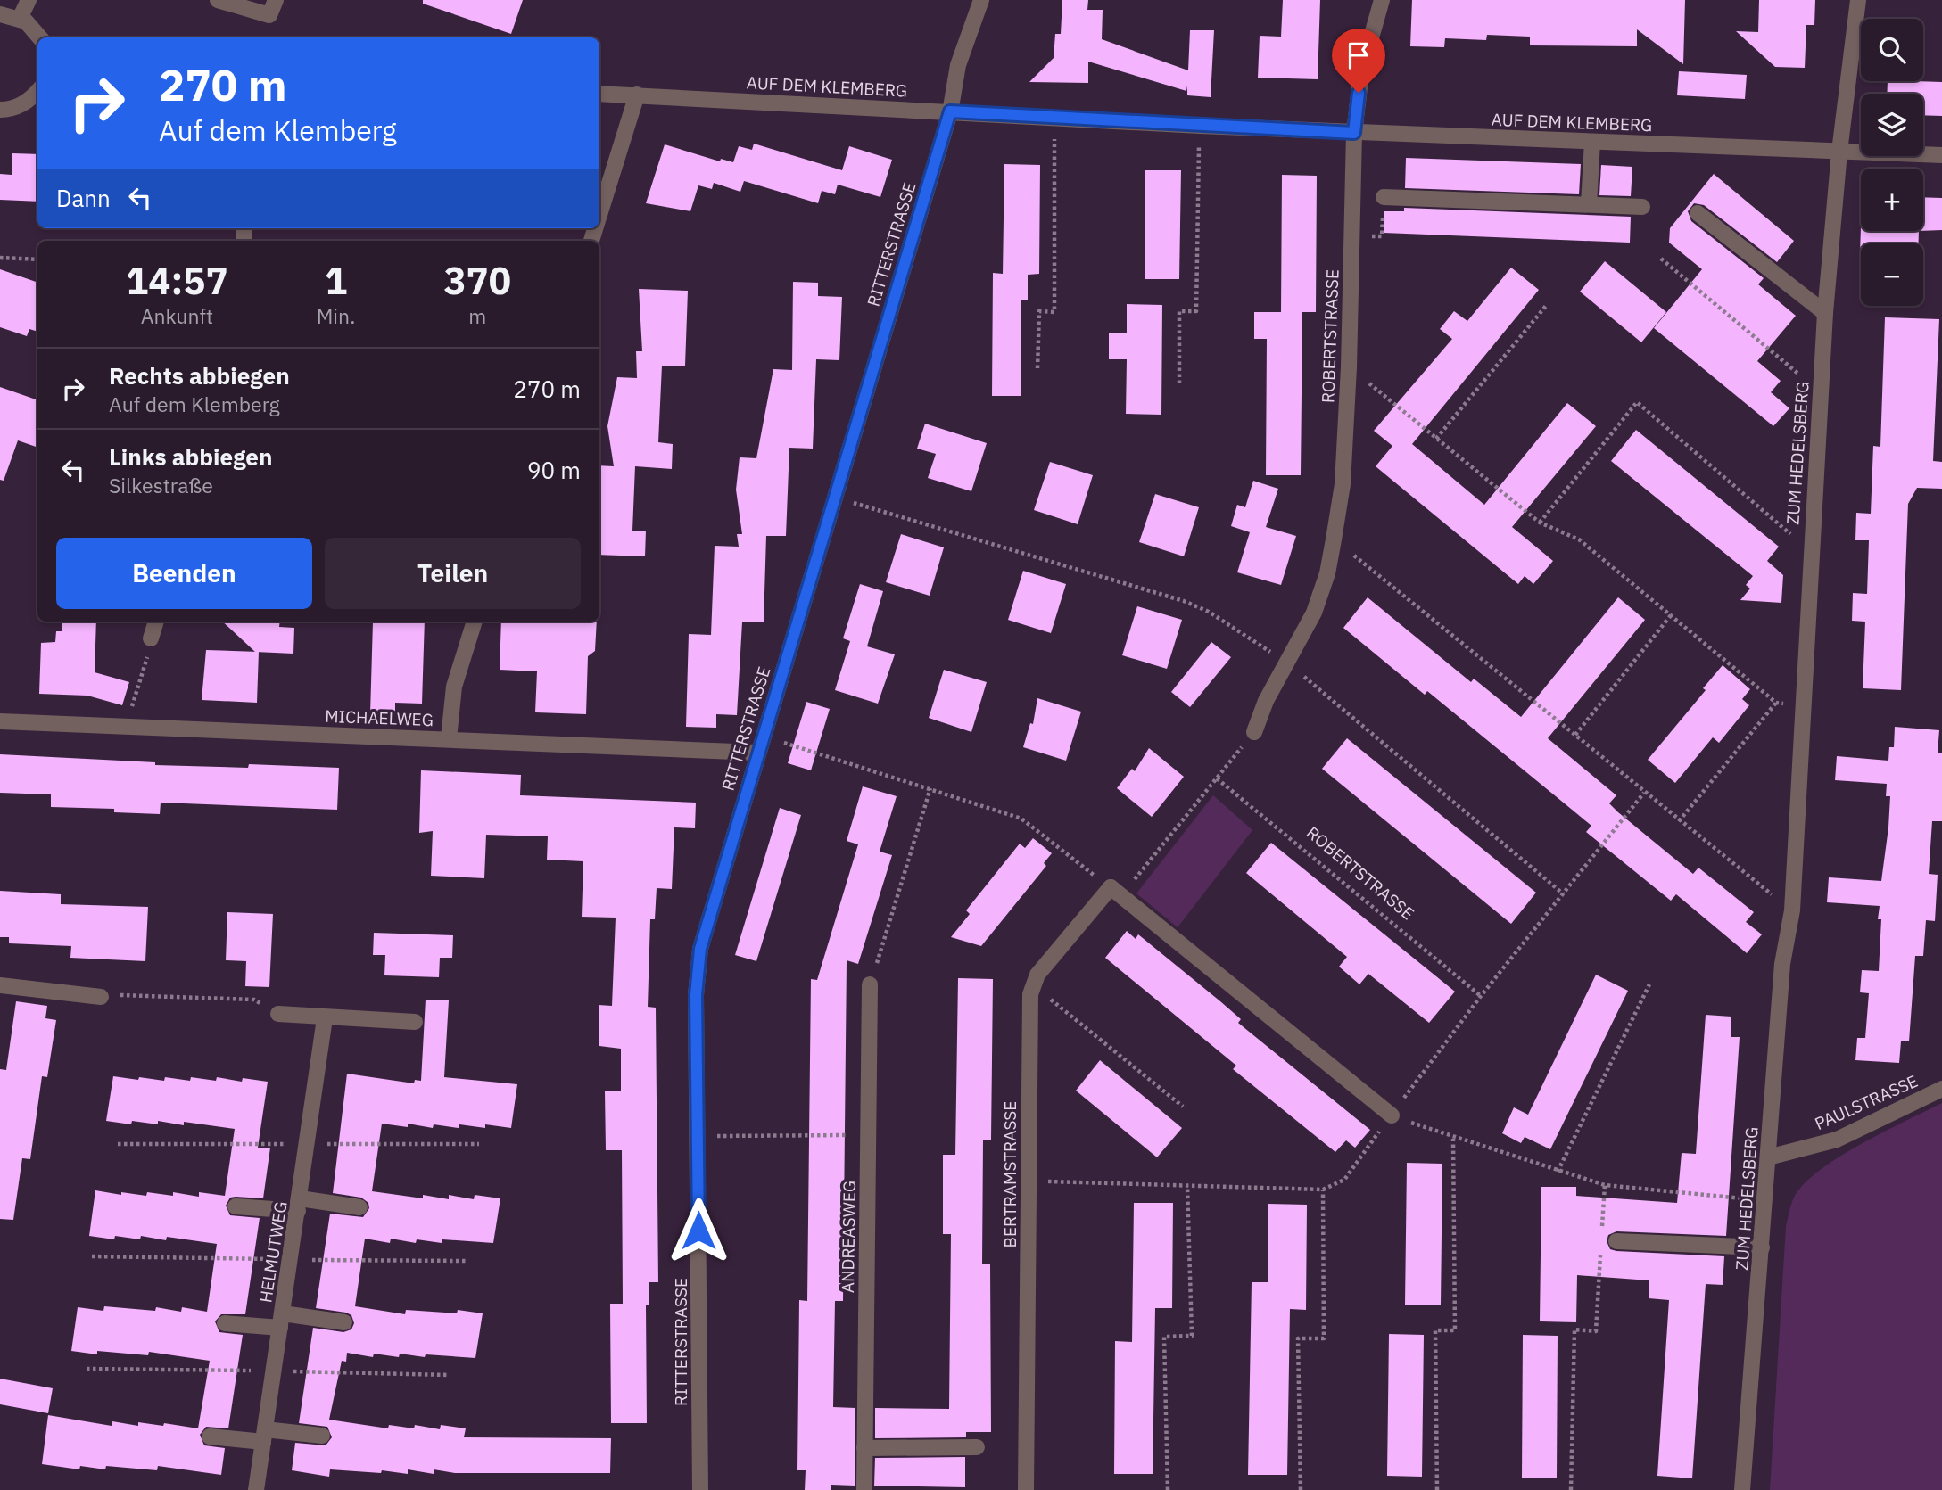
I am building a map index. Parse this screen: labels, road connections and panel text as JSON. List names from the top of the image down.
{
  "streets": {
    "street": [
      "AUF DEM KLEMBERG",
      "RITTERSTRASSE",
      "ROBERTSTRASSE",
      "ZUM HEDELSBERG",
      "MICHAELWEG",
      "PAULSTRASSE",
      "BERTRAMSTRASSE",
      "ANDREASWEG",
      "HELMUTWEG"
    ]
  },
  "crossings": [
    ["AUF DEM KLEMBERG", "RITTERSTRASSE"],
    ["AUF DEM KLEMBERG", "ROBERTSTRASSE"],
    ["AUF DEM KLEMBERG", "ZUM HEDELSBERG"],
    ["RITTERSTRASSE", "MICHAELWEG"],
    ["ZUM HEDELSBERG", "PAULSTRASSE"]
  ],
  "page": {
    "map_buttons": ["+", "−"],
    "turn": ["270 m", "Auf dem Klemberg"],
    "then": "Dann",
    "eta": [
      "14:57",
      "Ankunft",
      "1",
      "Min.",
      "370",
      "m"
    ],
    "list": [
      {
        "name": "Rechts abbiegen",
        "note": "Auf dem Klemberg",
        "value": "270 m"
      },
      {
        "name": "Links abbiegen",
        "note": "Silkestraße",
        "value": "90 m"
      }
    ],
    "buttons": ["Beenden", "Teilen"]
  }
}
